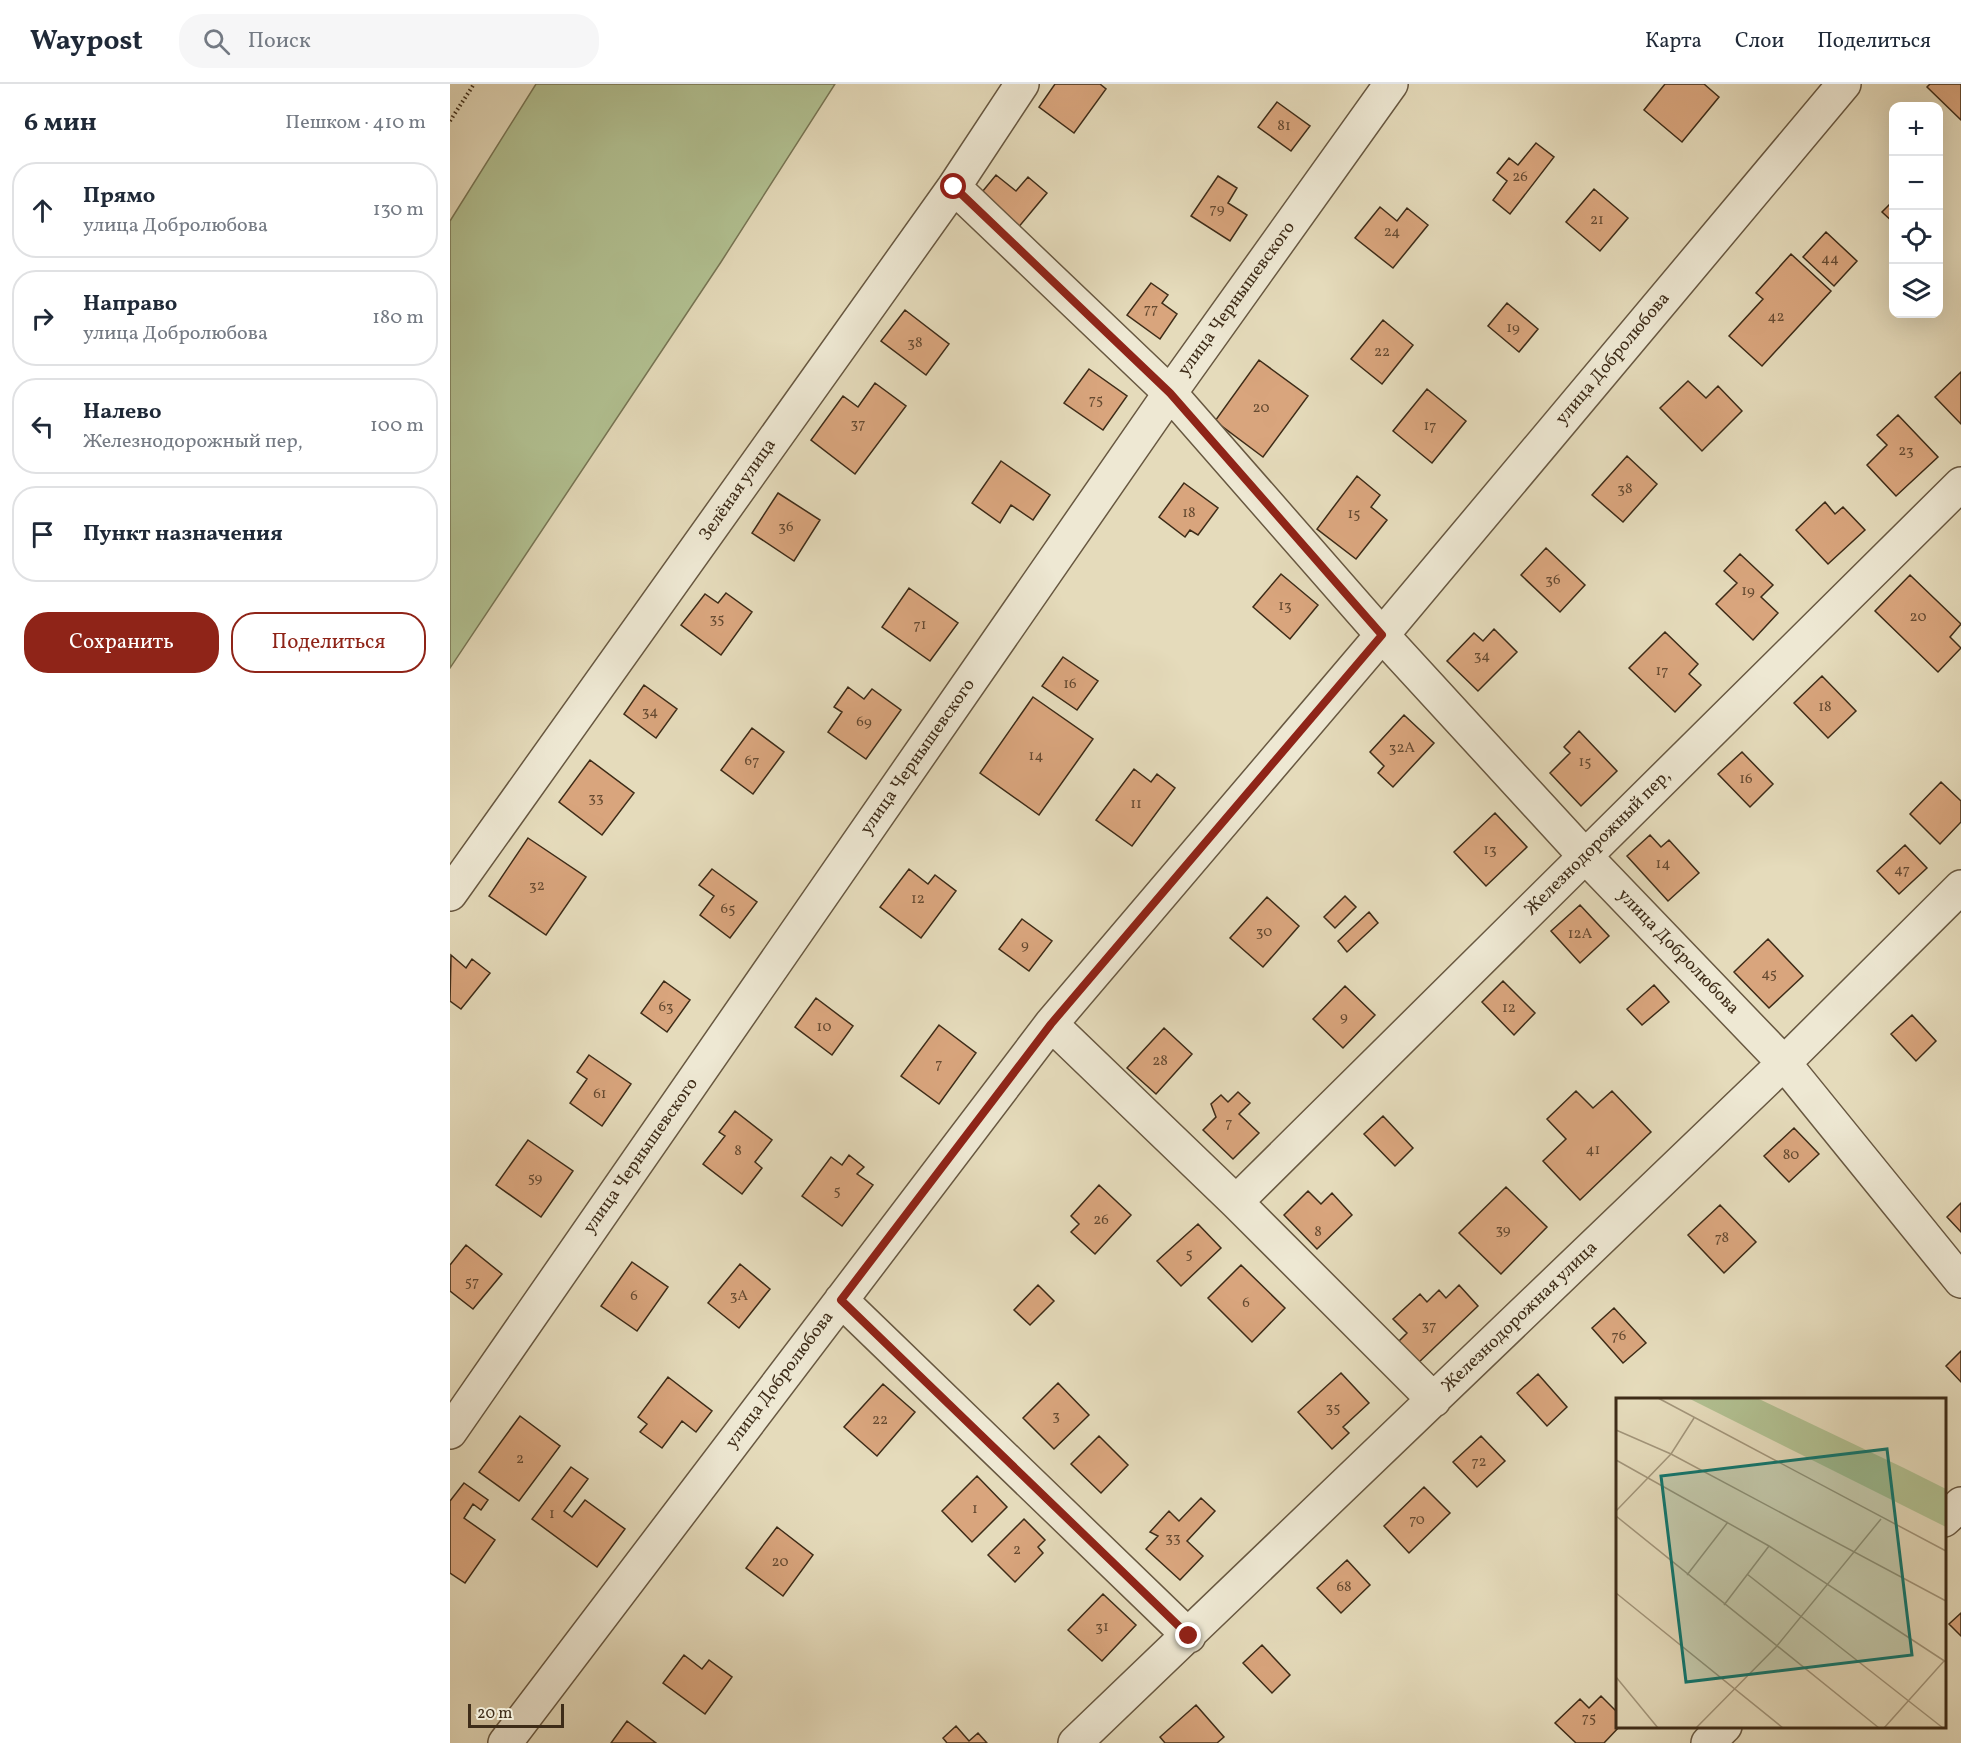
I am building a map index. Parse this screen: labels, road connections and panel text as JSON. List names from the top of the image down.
{
  "streets": {
    "street": [
      "улица Чернышевского",
      "улица Добролюбова",
      "Зелёная улица",
      "Железнодорожный пер,",
      "Железнодорожная улица"
    ]
  },
  "crossings": [
    ["улица Чернышевского", "улица Добролюбова"],
    ["улица Добролюбова", "Зелёная улица"],
    ["улица Добролюбова", "Железнодорожный пер,"],
    ["улица Добролюбова", "Железнодорожная улица"]
  ],
  "house_numbers": [
    "81",
    "26",
    "79",
    "21",
    "24",
    "44",
    "77",
    "42",
    "19",
    "38",
    "22",
    "75",
    "20",
    "37",
    "17",
    "23",
    "38",
    "18",
    "15",
    "36",
    "36",
    "19",
    "13",
    "20",
    "35",
    "71",
    "34",
    "17",
    "16",
    "18",
    "34",
    "69",
    "32А",
    "14",
    "67",
    "15",
    "16",
    "33",
    "11",
    "13",
    "14",
    "47",
    "32",
    "12",
    "65",
    "30",
    "12А",
    "9",
    "45",
    "63",
    "12",
    "9",
    "10",
    "28",
    "7",
    "61",
    "7",
    "41",
    "8",
    "80",
    "59",
    "5",
    "26",
    "39",
    "8",
    "78",
    "5",
    "57",
    "6",
    "3А",
    "6",
    "37",
    "76",
    "35",
    "3",
    "22",
    "2",
    "72",
    "1",
    "1",
    "70",
    "33",
    "2",
    "20",
    "68",
    "31",
    "75"
  ],
  "scale_bar": "20 m",
  "page": {
    "header": "Waypost",
    "search": "Поиск",
    "nav": ["Карта", "Слои", "Поделиться"],
    "heading": ["6 мин", "Пешком · 410 m"],
    "map_buttons": ["+", "−"],
    "list": [
      ["Прямо", "улица Добролюбова", "130 m"],
      ["Направо", "улица Добролюбова", "180 m"],
      ["Налево", "Железнодорожный пер,", "100 m"],
      "Пункт назначения"
    ],
    "buttons": ["Сохранить", "Поделиться"],
    "scale": "20 m"
  }
}
